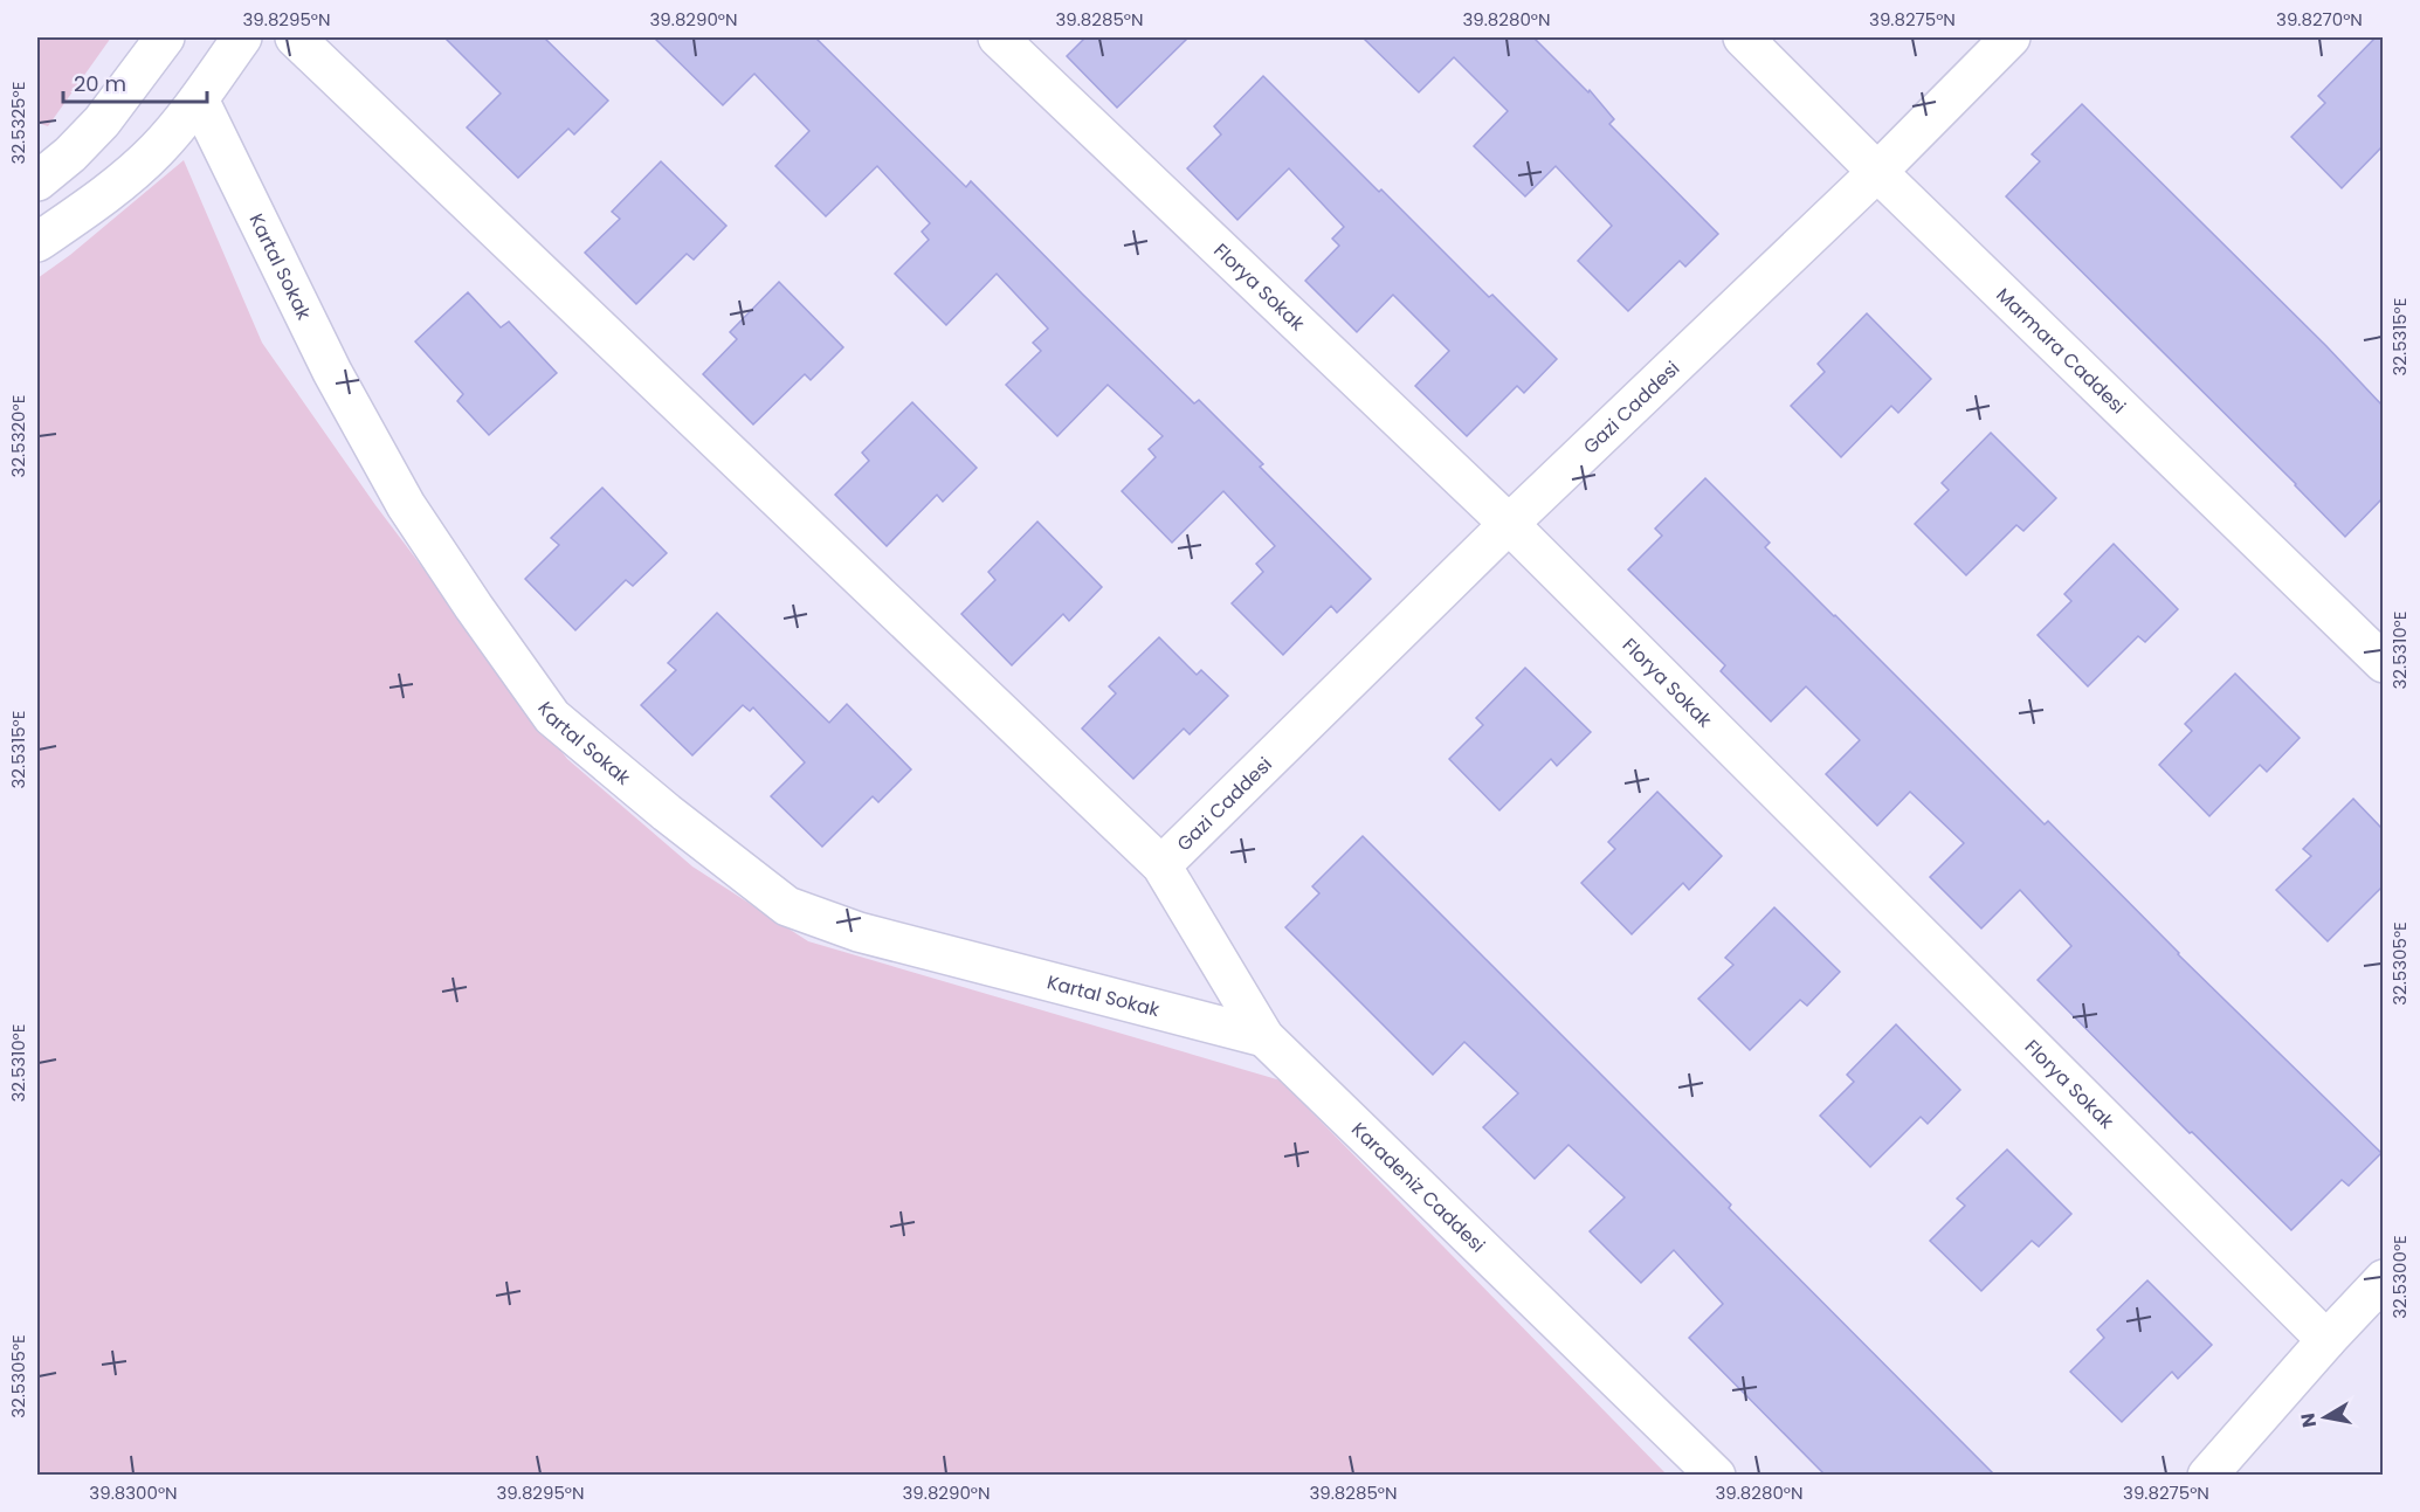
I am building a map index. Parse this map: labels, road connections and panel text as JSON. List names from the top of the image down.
{
  "streets": {
    "street": [
      "Kartal Sokak",
      "Florya Sokak",
      "Marmara Caddesi",
      "Gazi Caddesi",
      "Karadeniz Caddesi"
    ]
  },
  "crossings": [
    ["Kartal Sokak", "Karadeniz Caddesi"],
    ["Florya Sokak", "Gazi Caddesi"],
    ["Marmara Caddesi", "Gazi Caddesi"],
    ["Gazi Caddesi", "Karadeniz Caddesi"]
  ],
  "scale_bar": "20 m",
  "north": "left",
  "coordinates": [
    "39.8295°N",
    "39.8290°N",
    "39.8285°N",
    "39.8280°N",
    "39.8275°N",
    "39.8270°N",
    "32.5325°E",
    "32.5315°E",
    "32.5320°E",
    "32.5310°E",
    "32.5305°E",
    "32.5300°E",
    "39.8300°N"
  ]
}
